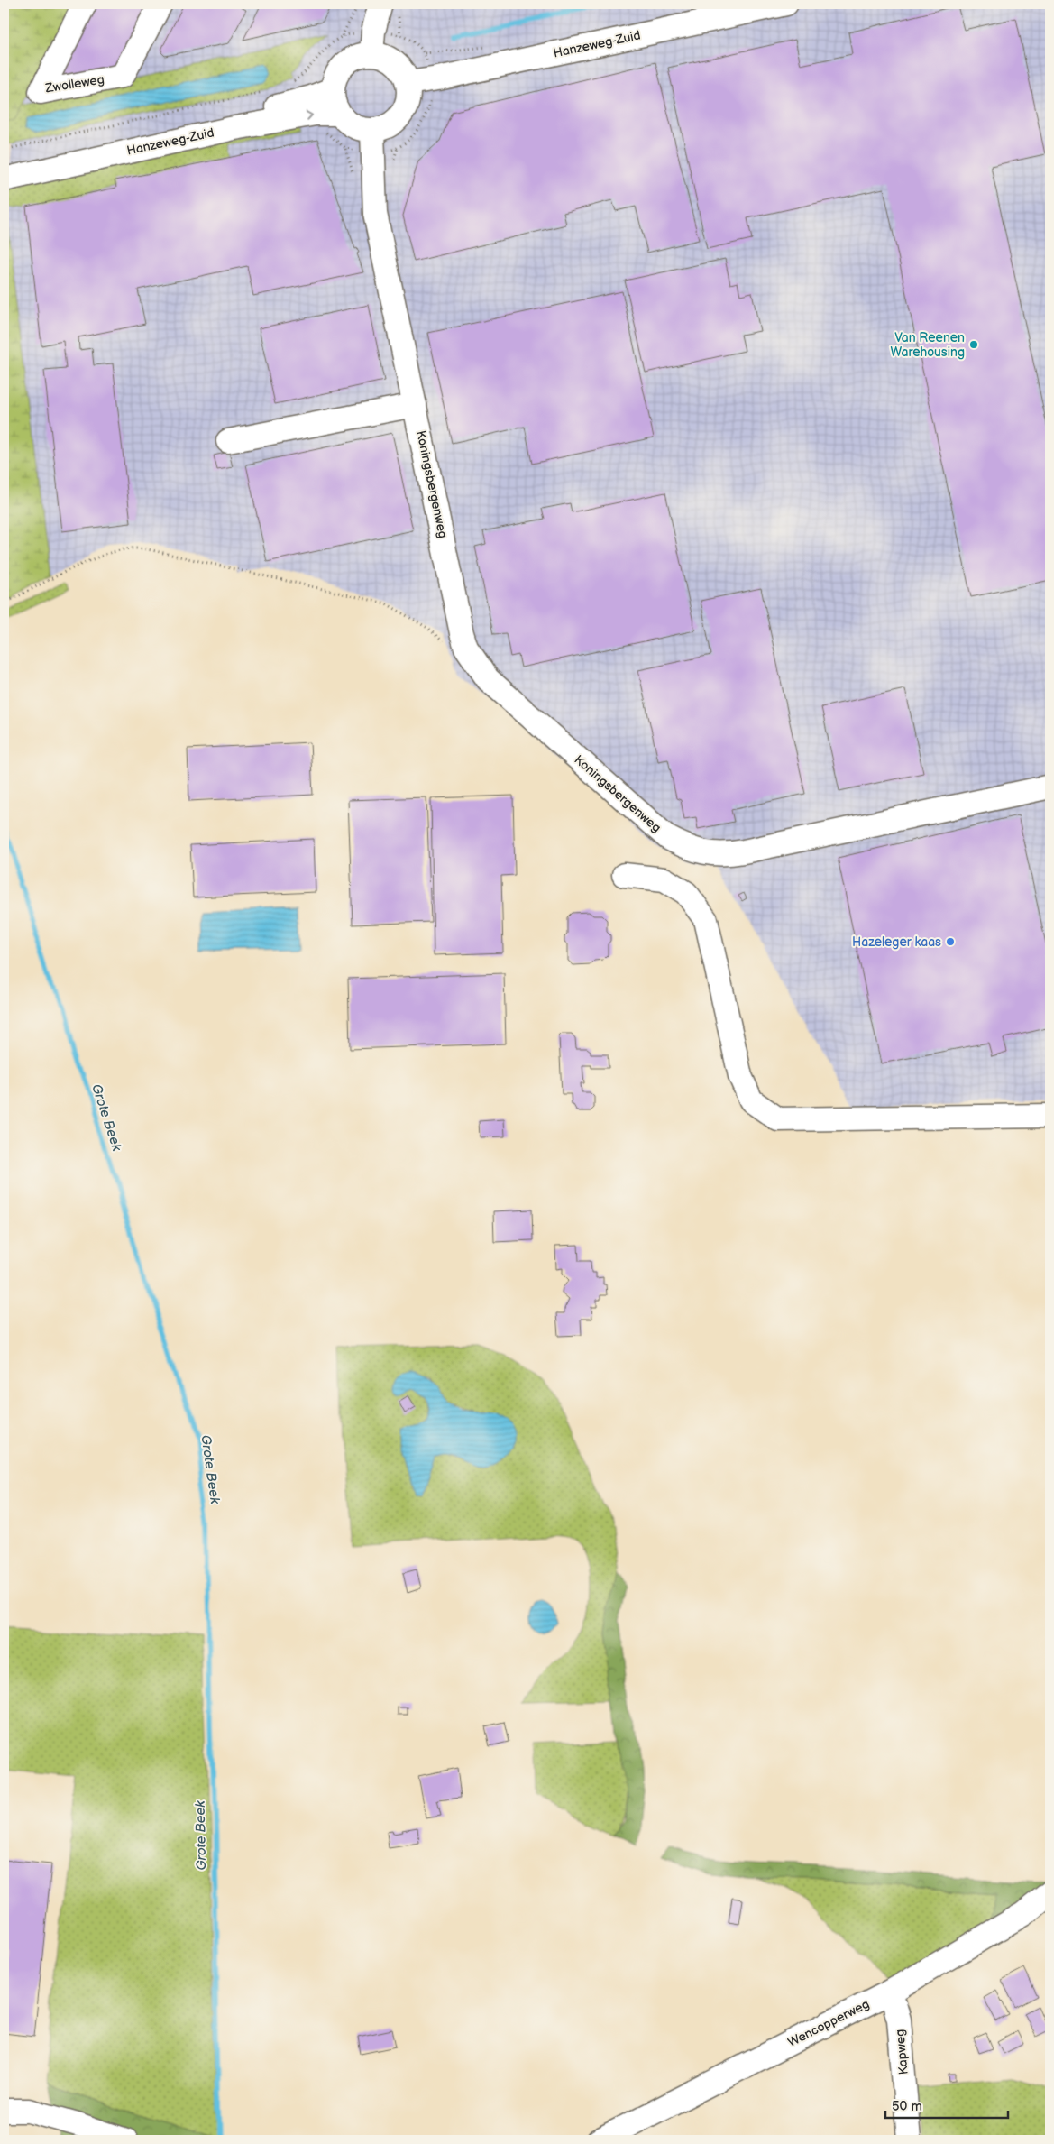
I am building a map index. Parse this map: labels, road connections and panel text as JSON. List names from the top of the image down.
{
  "streets": {
    "street": [
      "Hanzeweg-Zuid",
      "Zwolleweg",
      "Koningsbergenweg",
      "Wencopperweg",
      "Kapweg"
    ]
  },
  "crossings": [
    ["Hanzeweg-Zuid", "Koningsbergenweg"],
    ["Wencopperweg", "Kapweg"]
  ],
  "water": ["Grote Beek"],
  "places": ["Van Reenen Warehousing", "Hazeleger kaas"],
  "scale_bar": "50 m"
}
